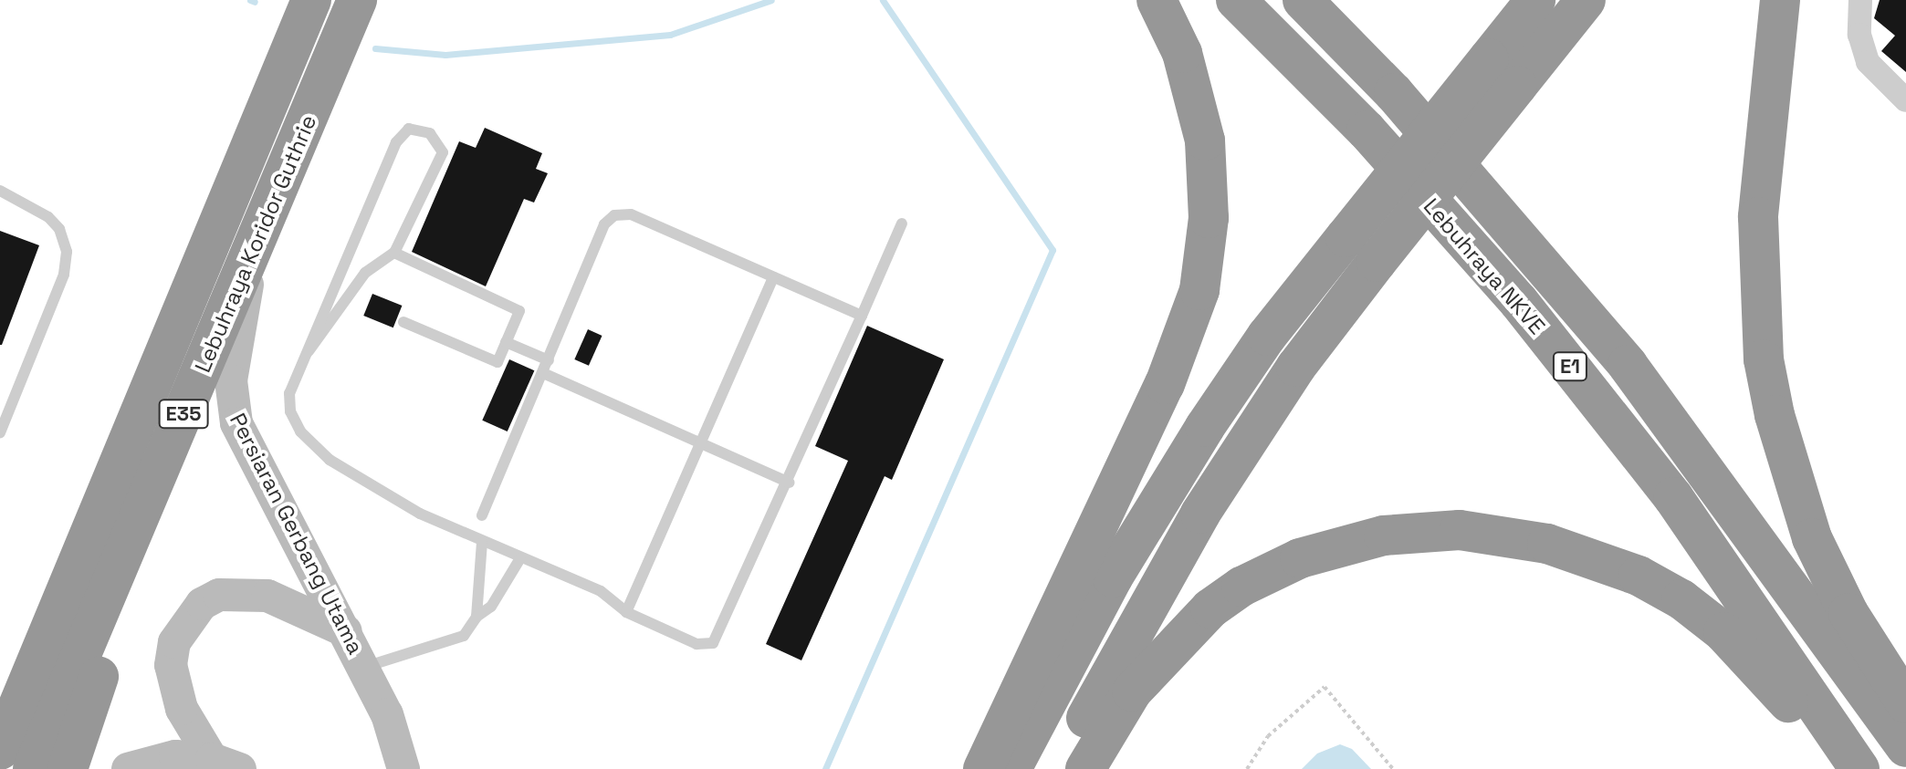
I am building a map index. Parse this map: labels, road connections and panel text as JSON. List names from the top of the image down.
{
  "streets": {
    "highway": [
      "Lebuhraya Koridor Guthrie",
      "Lebuhraya NKVE",
      "E1",
      "E35"
    ],
    "main road": ["Persiaran Gerbang Utama"]
  },
  "crossings": [
    ["Lebuhraya Koridor Guthrie", "Persiaran Gerbang Utama"]
  ]
}
